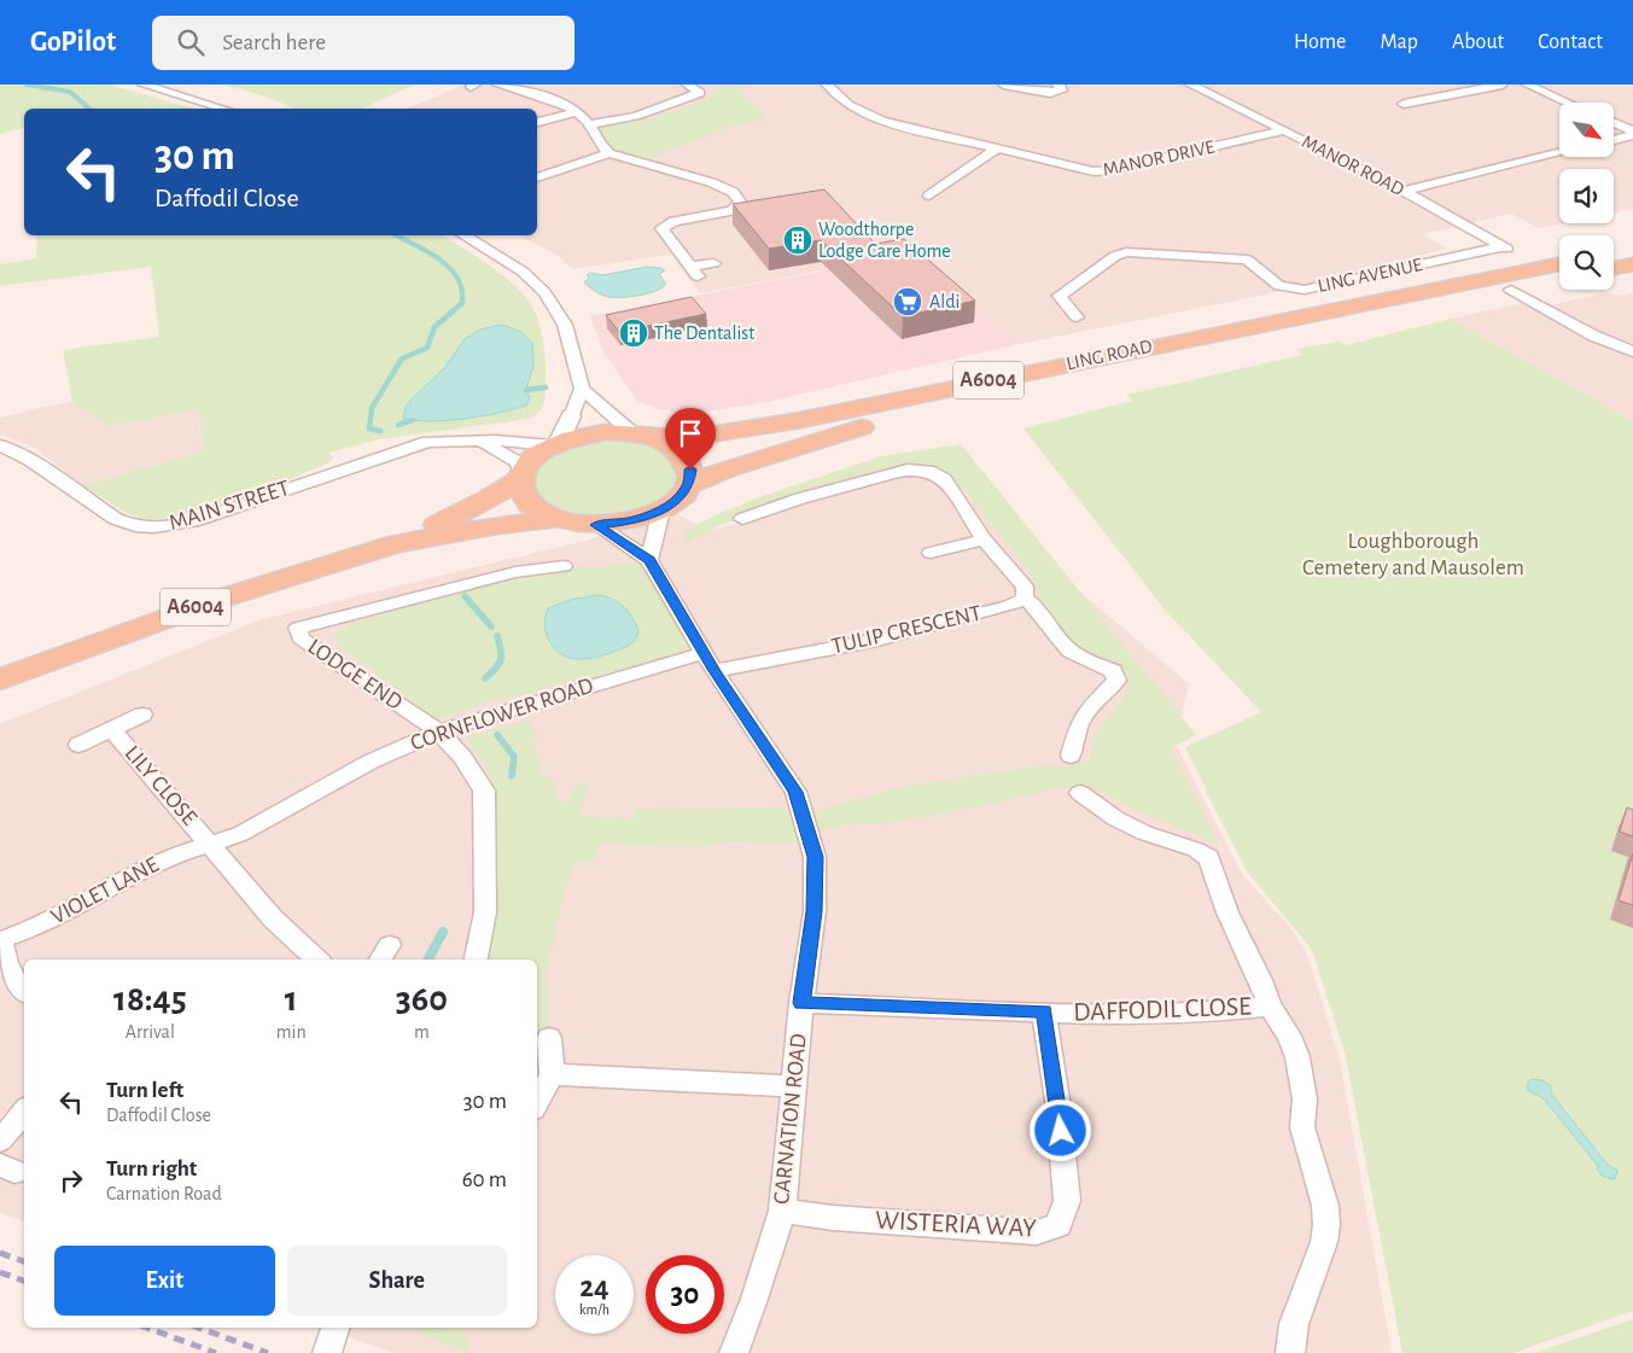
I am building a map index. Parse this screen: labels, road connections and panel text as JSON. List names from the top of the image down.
{
  "streets": {
    "main road": ["LING ROAD", "A6004"],
    "street": [
      "MANOR DRIVE",
      "MANOR ROAD",
      "LING AVENUE",
      "MAIN STREET",
      "TULIP CRESCENT",
      "LODGE END",
      "CORNFLOWER ROAD",
      "LILY CLOSE",
      "VIOLET LANE",
      "DAFFODIL CLOSE",
      "CARNATION ROAD",
      "WISTERIA WAY"
    ]
  },
  "crossings": [
    ["MANOR DRIVE", "MANOR ROAD"],
    ["MANOR ROAD", "LING AVENUE"],
    ["LING ROAD", "A6004"],
    ["A6004", "MAIN STREET"],
    ["A6004", "CARNATION ROAD"],
    ["TULIP CRESCENT", "CORNFLOWER ROAD"],
    ["TULIP CRESCENT", "CARNATION ROAD"],
    ["LODGE END", "CORNFLOWER ROAD"],
    ["CORNFLOWER ROAD", "LILY CLOSE"],
    ["CORNFLOWER ROAD", "VIOLET LANE"],
    ["CORNFLOWER ROAD", "CARNATION ROAD"],
    ["LILY CLOSE", "VIOLET LANE"],
    ["DAFFODIL CLOSE", "CARNATION ROAD"],
    ["DAFFODIL CLOSE", "WISTERIA WAY"],
    ["CARNATION ROAD", "WISTERIA WAY"]
  ],
  "parks": ["Loughborough Cemetery and Mausolem"],
  "places": {
    "building": ["Woodthorpe Lodge Care Home", "The Dentalist"],
    "supermarket": ["Aldi"]
  },
  "north": "bottom right",
  "page": {
    "header": "GoPilot",
    "search": "Search here",
    "nav": [
      "Home",
      "Map",
      "About",
      "Contact"
    ],
    "turn": ["30 m", "Daffodil Close"],
    "eta": [
      "18:45",
      "Arrival",
      "1",
      "min",
      "360",
      "m"
    ],
    "list": [
      {
        "name": "Turn left",
        "note": "Daffodil Close",
        "value": "30 m"
      },
      {
        "name": "Turn right",
        "note": "Carnation Road",
        "value": "60 m"
      }
    ],
    "buttons": ["Exit", "Share"],
    "speed": "24 km/h",
    "limit": "30"
  }
}
